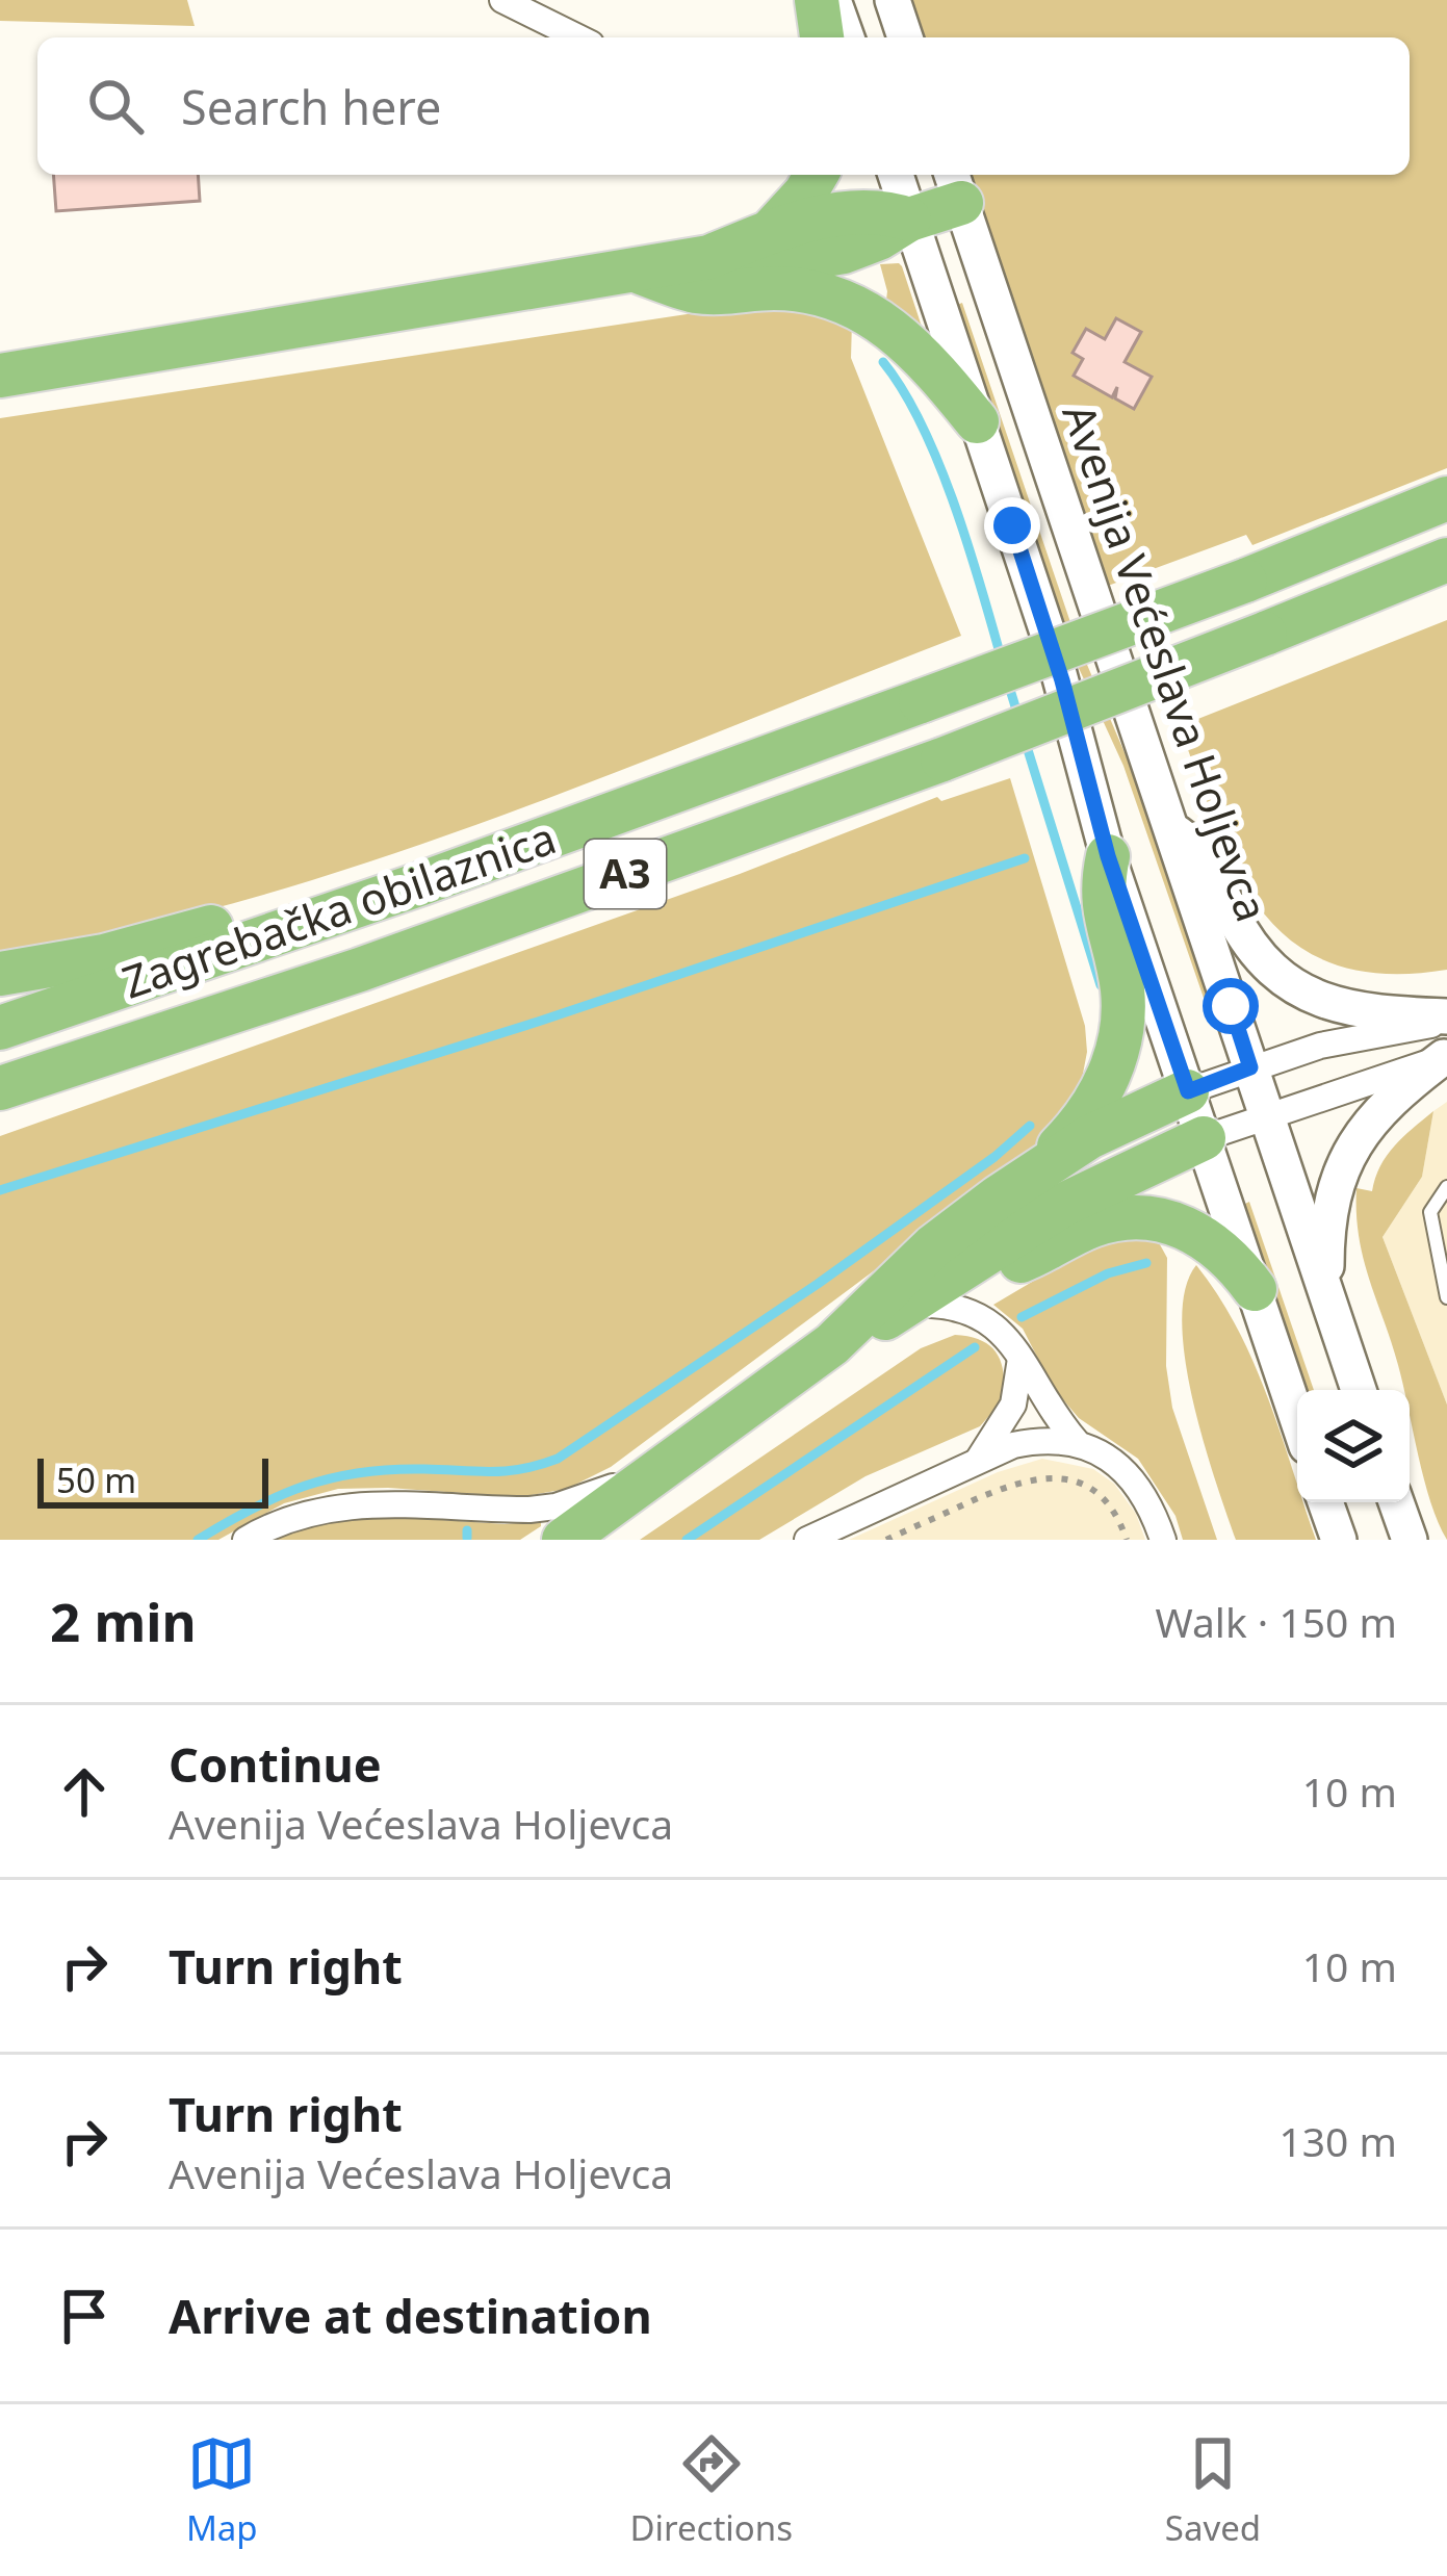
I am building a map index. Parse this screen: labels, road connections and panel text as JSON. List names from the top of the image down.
{
  "streets": {
    "highway": ["A3", "Zagrebačka obilaznica"],
    "main road": ["Avenija Većeslava Holjevca"]
  },
  "scale_bar": "50 m",
  "page": {
    "search": "Search here",
    "scale": "50 m",
    "heading": ["2 min", "Walk · 150 m"],
    "list": [
      ["Continue", "Avenija Većeslava Holjevca", "10 m"],
      ["Turn right", "10 m"],
      ["Turn right", "Avenija Većeslava Holjevca", "130 m"],
      "Arrive at destination"
    ],
    "nav": ["Map", "Directions", "Saved"]
  }
}
